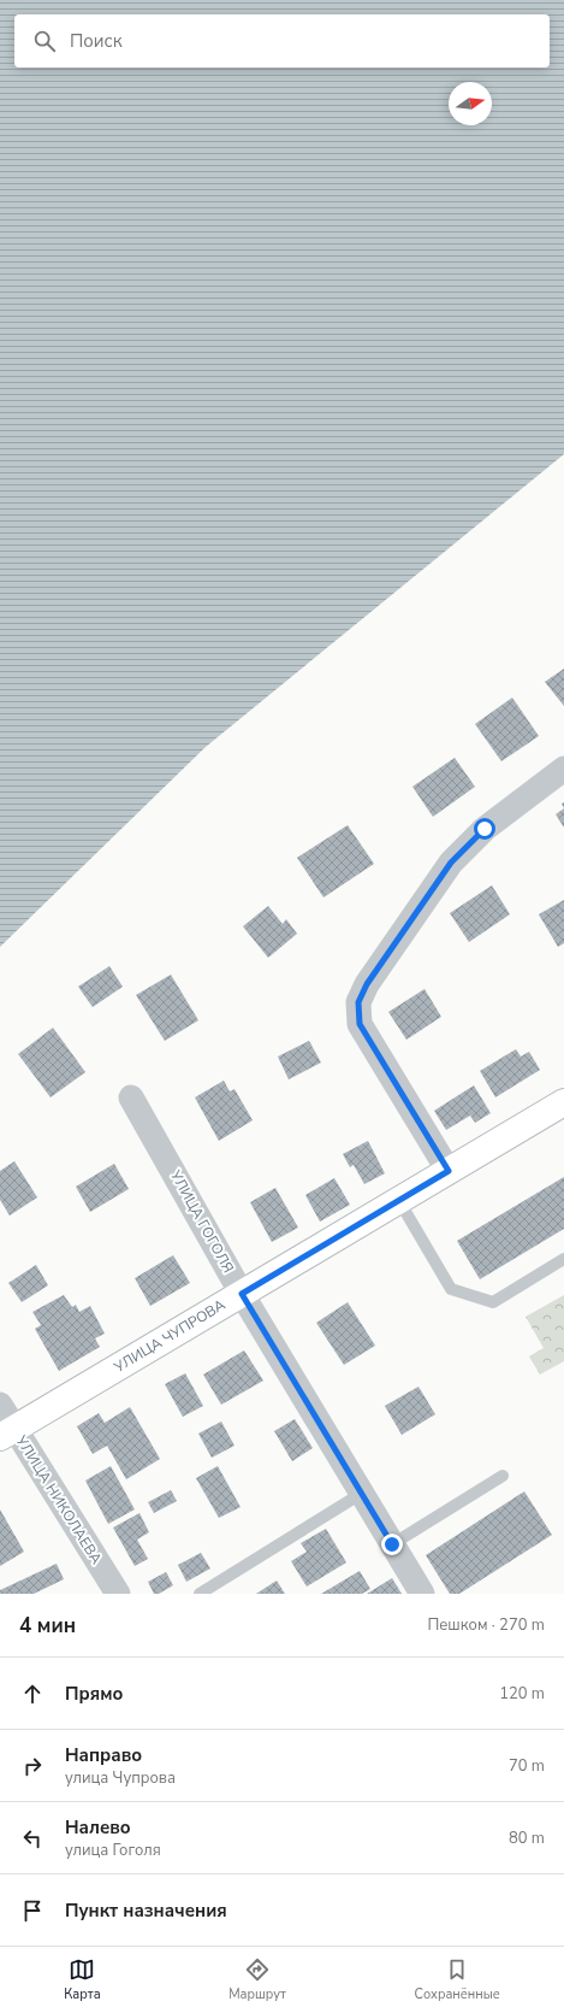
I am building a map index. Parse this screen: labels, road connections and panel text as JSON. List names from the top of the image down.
{
  "streets": {
    "street": ["УЛИЦА ГОГОЛЯ", "УЛИЦА ЧУПРОВА", "УЛИЦА НИКОЛАЕВА"]
  },
  "crossings": [
    ["УЛИЦА ГОГОЛЯ", "УЛИЦА ЧУПРОВА"],
    ["УЛИЦА ЧУПРОВА", "УЛИЦА НИКОЛАЕВА"]
  ],
  "north": "right",
  "page": {
    "search": "Поиск",
    "heading": ["4 мин", "Пешком · 270 m"],
    "list": [
      ["Прямо", "120 m"],
      ["Направо", "улица Чупрова", "70 m"],
      ["Налево", "улица Гоголя", "80 m"],
      "Пункт назначения"
    ],
    "nav": ["Карта", "Маршрут", "Сохранённые"]
  }
}
